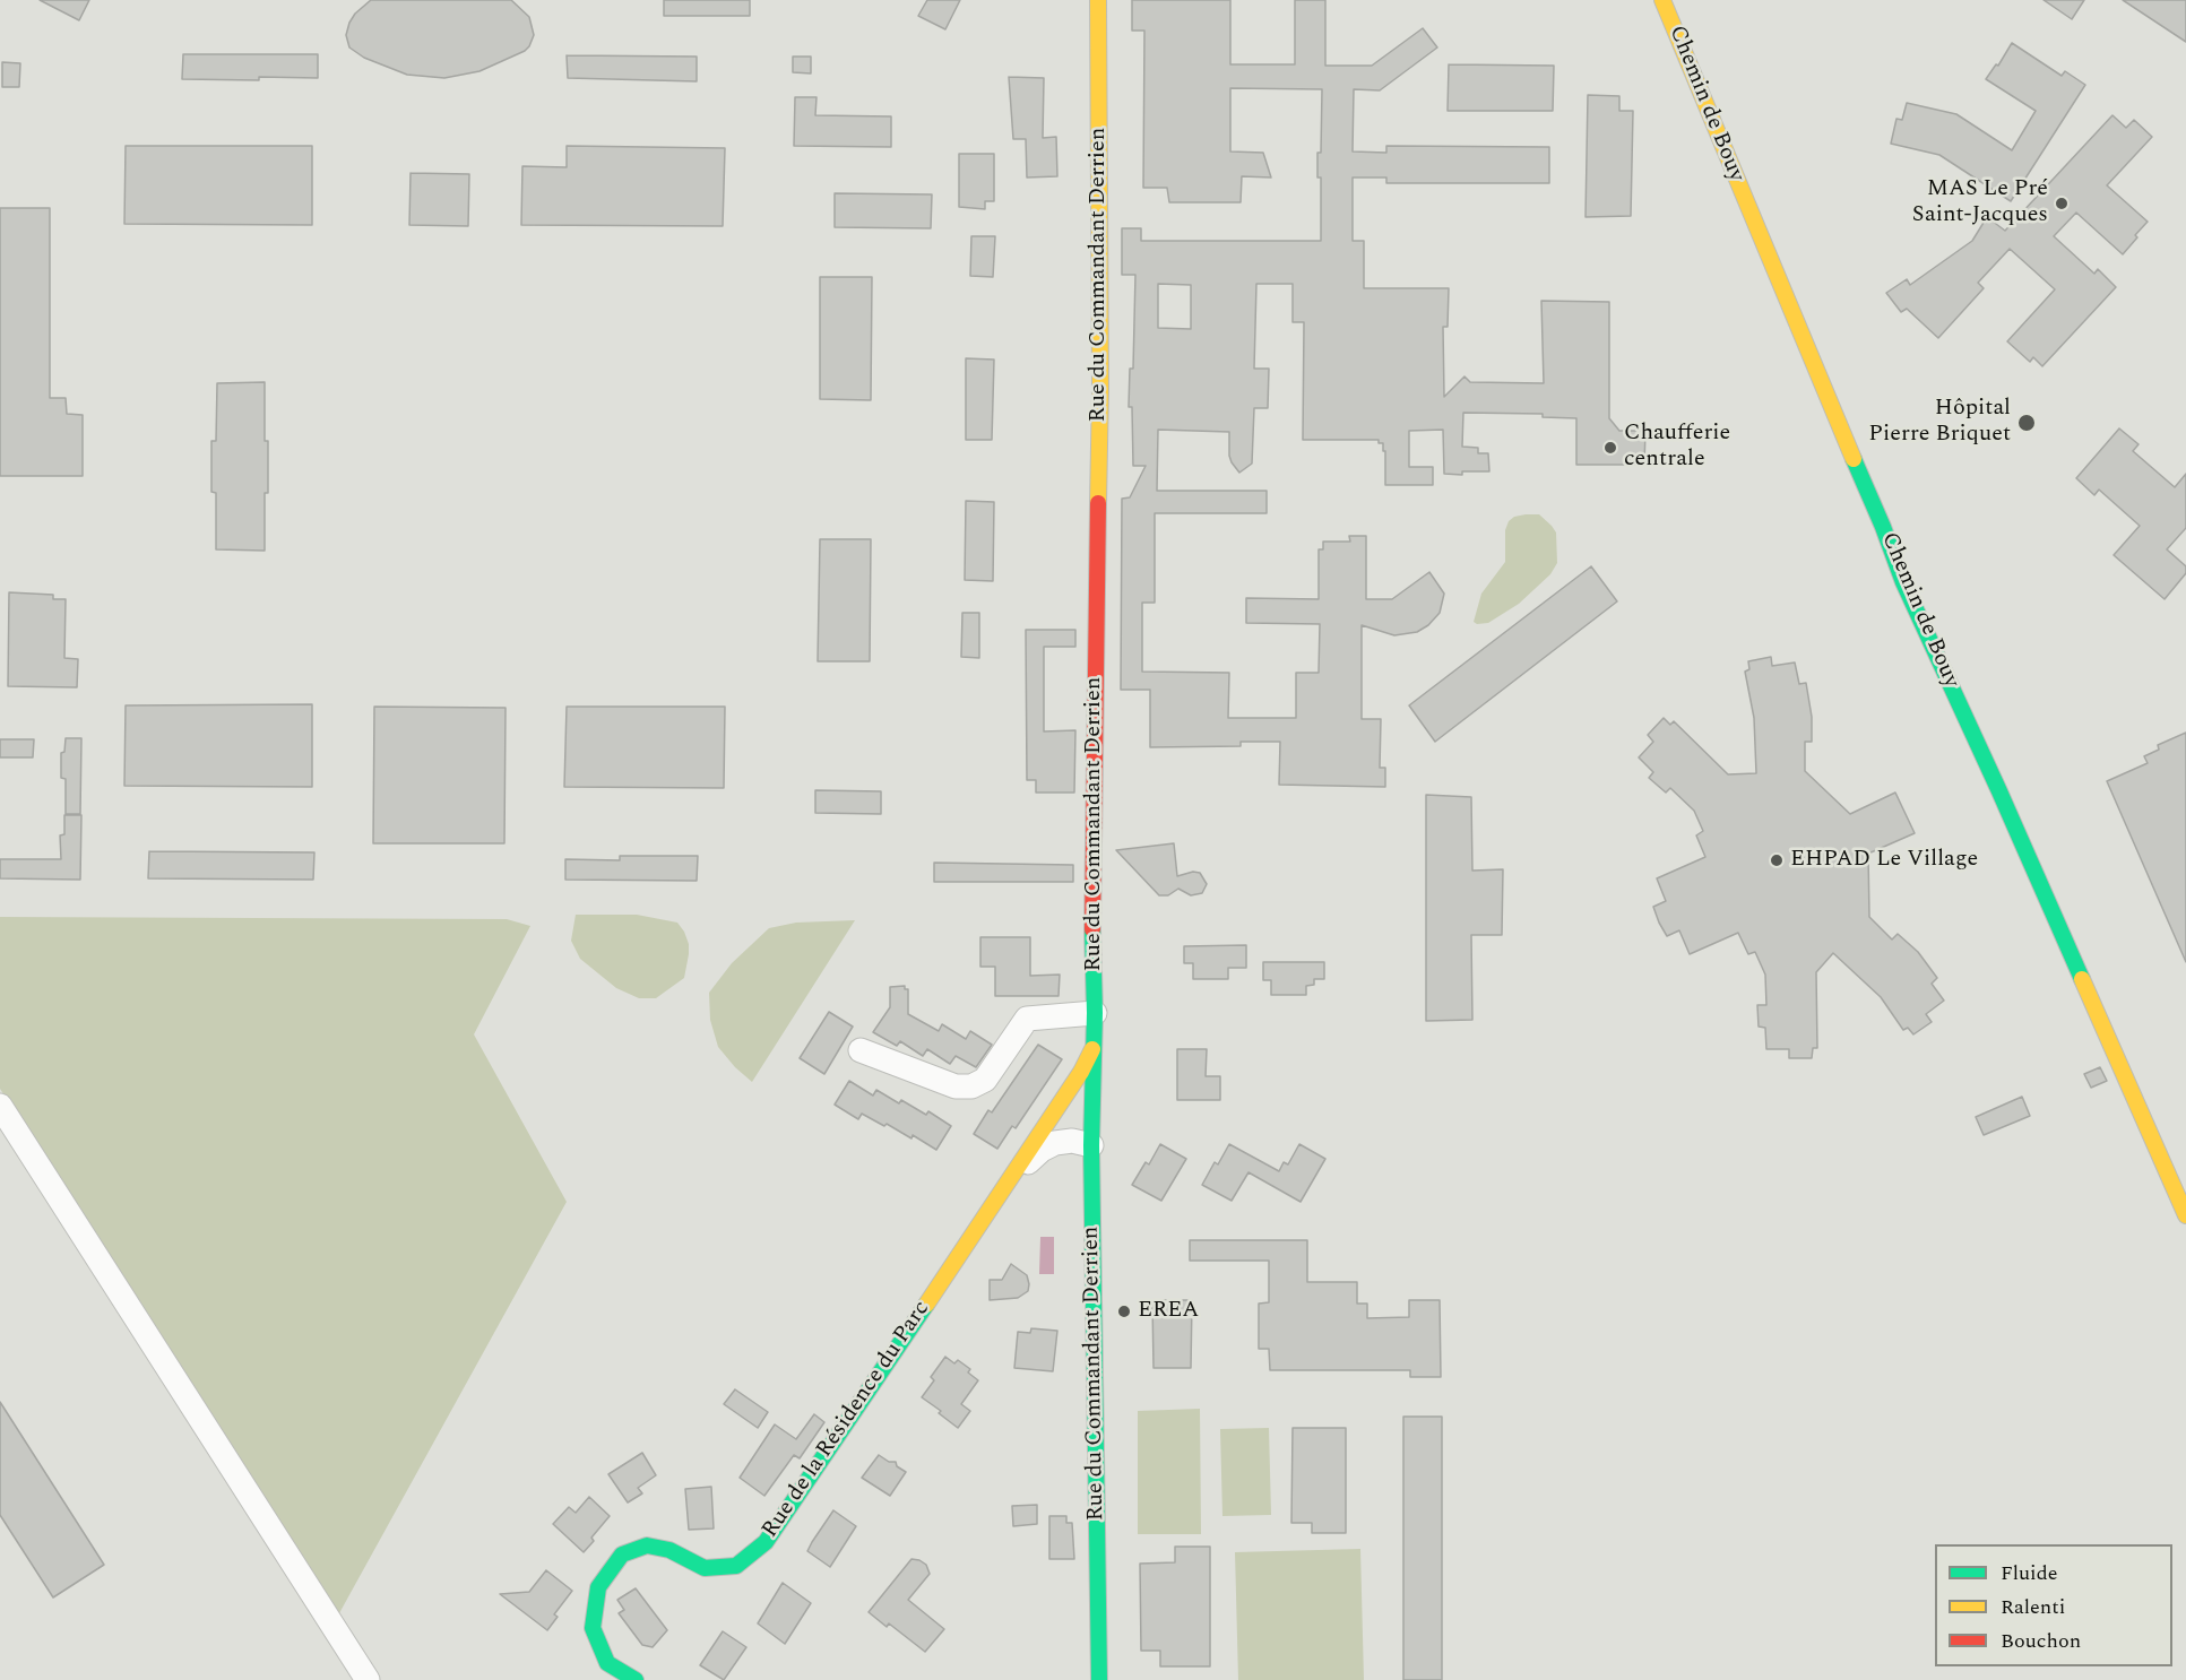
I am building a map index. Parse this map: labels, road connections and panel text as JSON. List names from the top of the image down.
{
  "streets": {
    "street": ["Chemin de Bouy", "Rue du Commandant Derrien", "Rue de la Résidence du Parc"]
  },
  "crossings": [
    ["Rue du Commandant Derrien", "Rue de la Résidence du Parc"]
  ],
  "places": [
    "MAS Le Pré Saint-Jacques",
    "Hôpital Pierre Briquet",
    "Chaufferie centrale",
    "EHPAD Le Village",
    "EREA"
  ],
  "legend": ["Fluide", "Ralenti", "Bouchon"]
}
